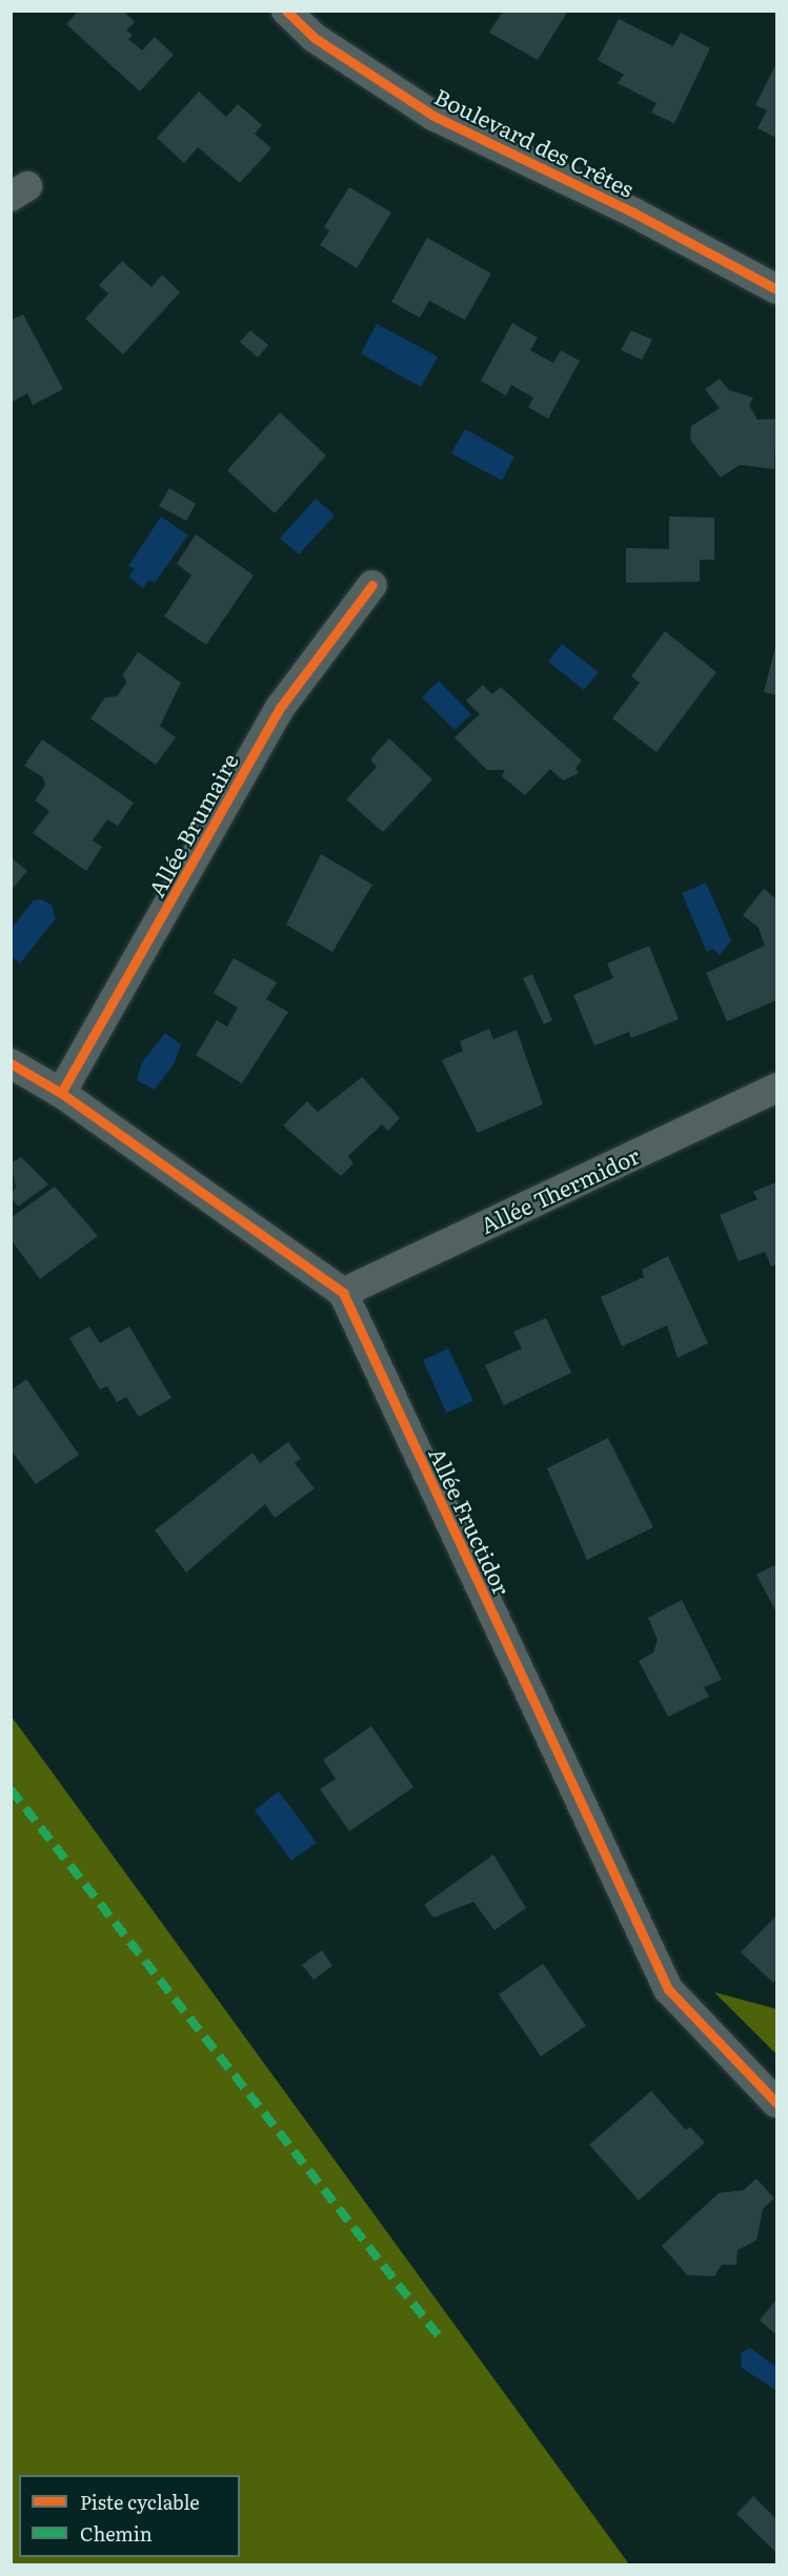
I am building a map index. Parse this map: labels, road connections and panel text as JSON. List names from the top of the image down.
{
  "streets": {
    "street": [
      "Boulevard des Crêtes",
      "Allée Brumaire",
      "Allée Thermidor",
      "Allée Fructidor"
    ]
  },
  "crossings": [
    ["Allée Brumaire", "Allée Fructidor"],
    ["Allée Thermidor", "Allée Fructidor"]
  ],
  "legend": ["Piste cyclable", "Chemin"]
}
